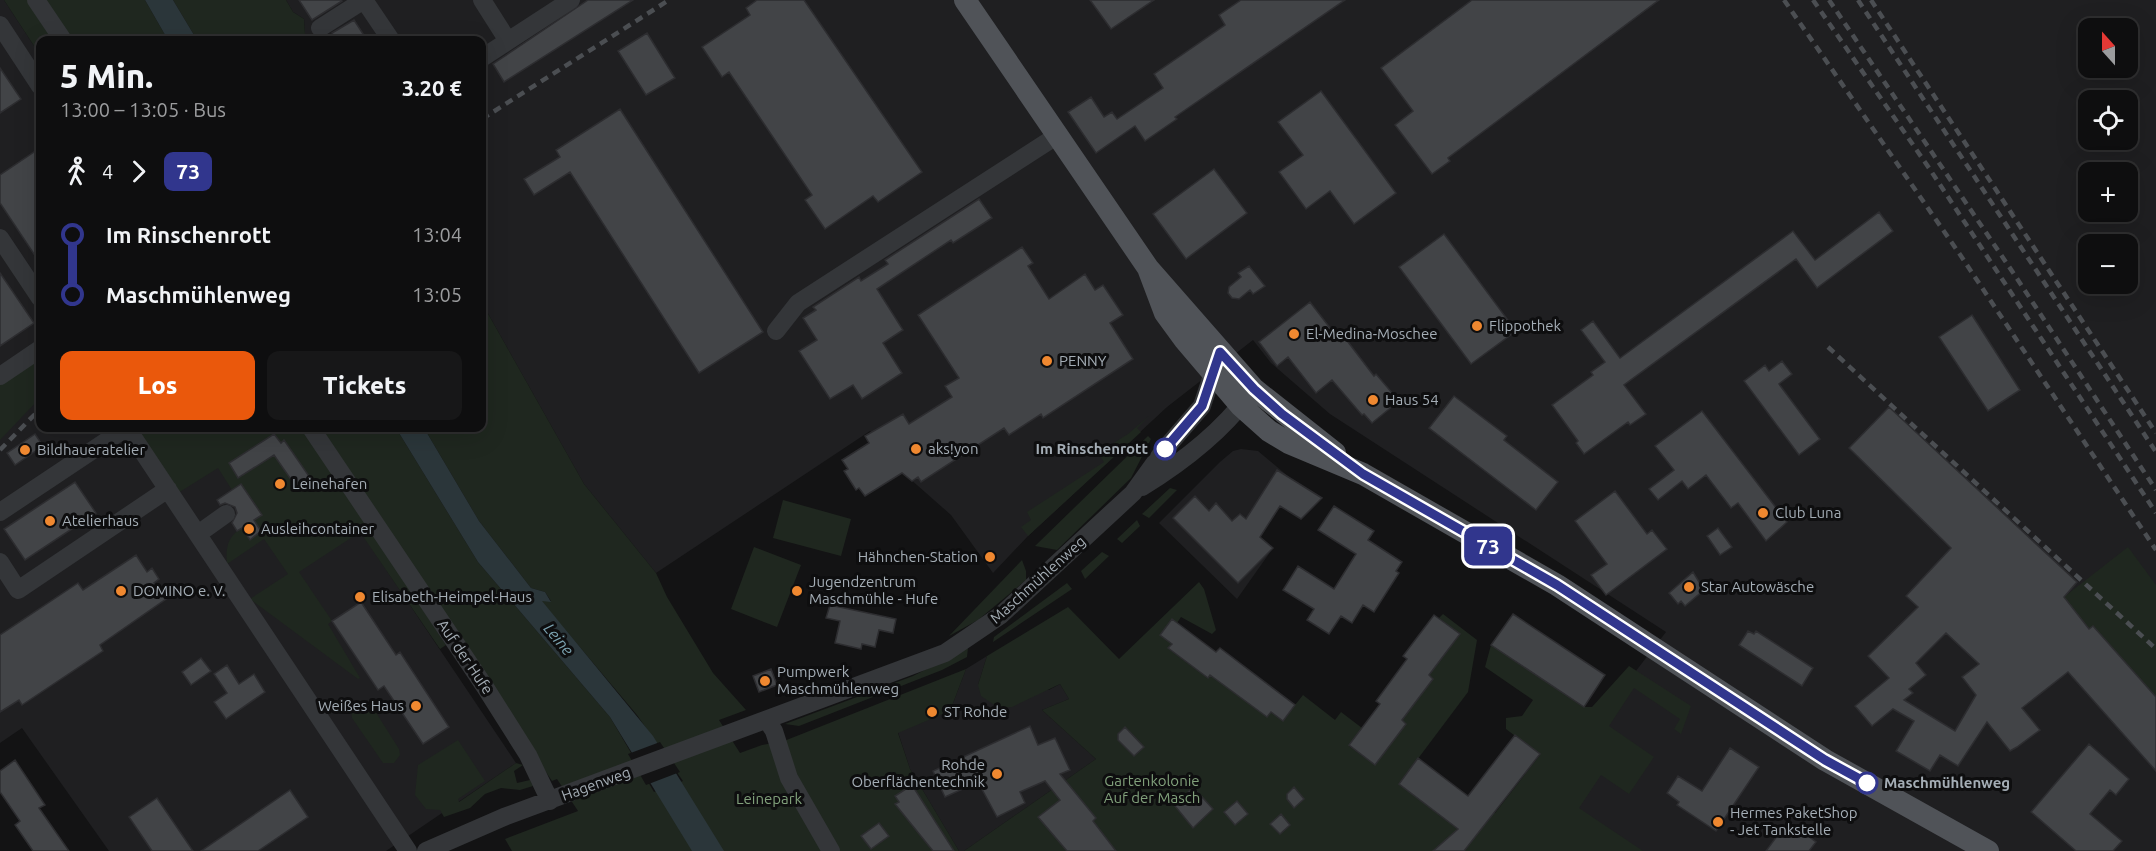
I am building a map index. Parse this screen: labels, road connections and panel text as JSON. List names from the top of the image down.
{
  "streets": {
    "street": ["Maschmühlenweg", "Auf der Hufe", "Hagenweg"]
  },
  "crossings": [
    ["Maschmühlenweg", "Hagenweg"],
    ["Auf der Hufe", "Hagenweg"]
  ],
  "water": ["Leine"],
  "parks": ["Gartenkolonie Auf der Masch", "Leinepark"],
  "places": [
    "Flippothek",
    "El-Medina-Moschee",
    "PENNY",
    "Haus 54",
    "aks!yon",
    "Im Rinschenrott",
    "Bildhaueratelier",
    "Leinehafen",
    "Club Luna",
    "Atelierhaus",
    "Ausleihcontainer",
    "Hähnchen-Station",
    "Star Autowäsche",
    "DOMINO e. V.",
    "Jugendzentrum Maschmühle - Hufe",
    "Elisabeth-Heimpel-Haus",
    "Pumpwerk Maschmühlenweg",
    "Weißes Haus",
    "ST Rohde",
    "Rohde Oberflächentechnik",
    "Maschmühlenweg",
    "Hermes PaketShop - Jet Tankstelle"
  ],
  "lines": ["bus line 73"],
  "north": "top",
  "page": {
    "on_map": "73",
    "map_buttons": ["+", "−"],
    "heading": ["5 Min.", "13:00 – 13:05 · Bus", "3.20 €"],
    "legs": ["4", "73"],
    "list": [
      {
        "name": "Im Rinschenrott",
        "value": "13:04"
      },
      {
        "name": "Maschmühlenweg",
        "value": "13:05"
      }
    ],
    "buttons": ["Los", "Tickets"]
  }
}
